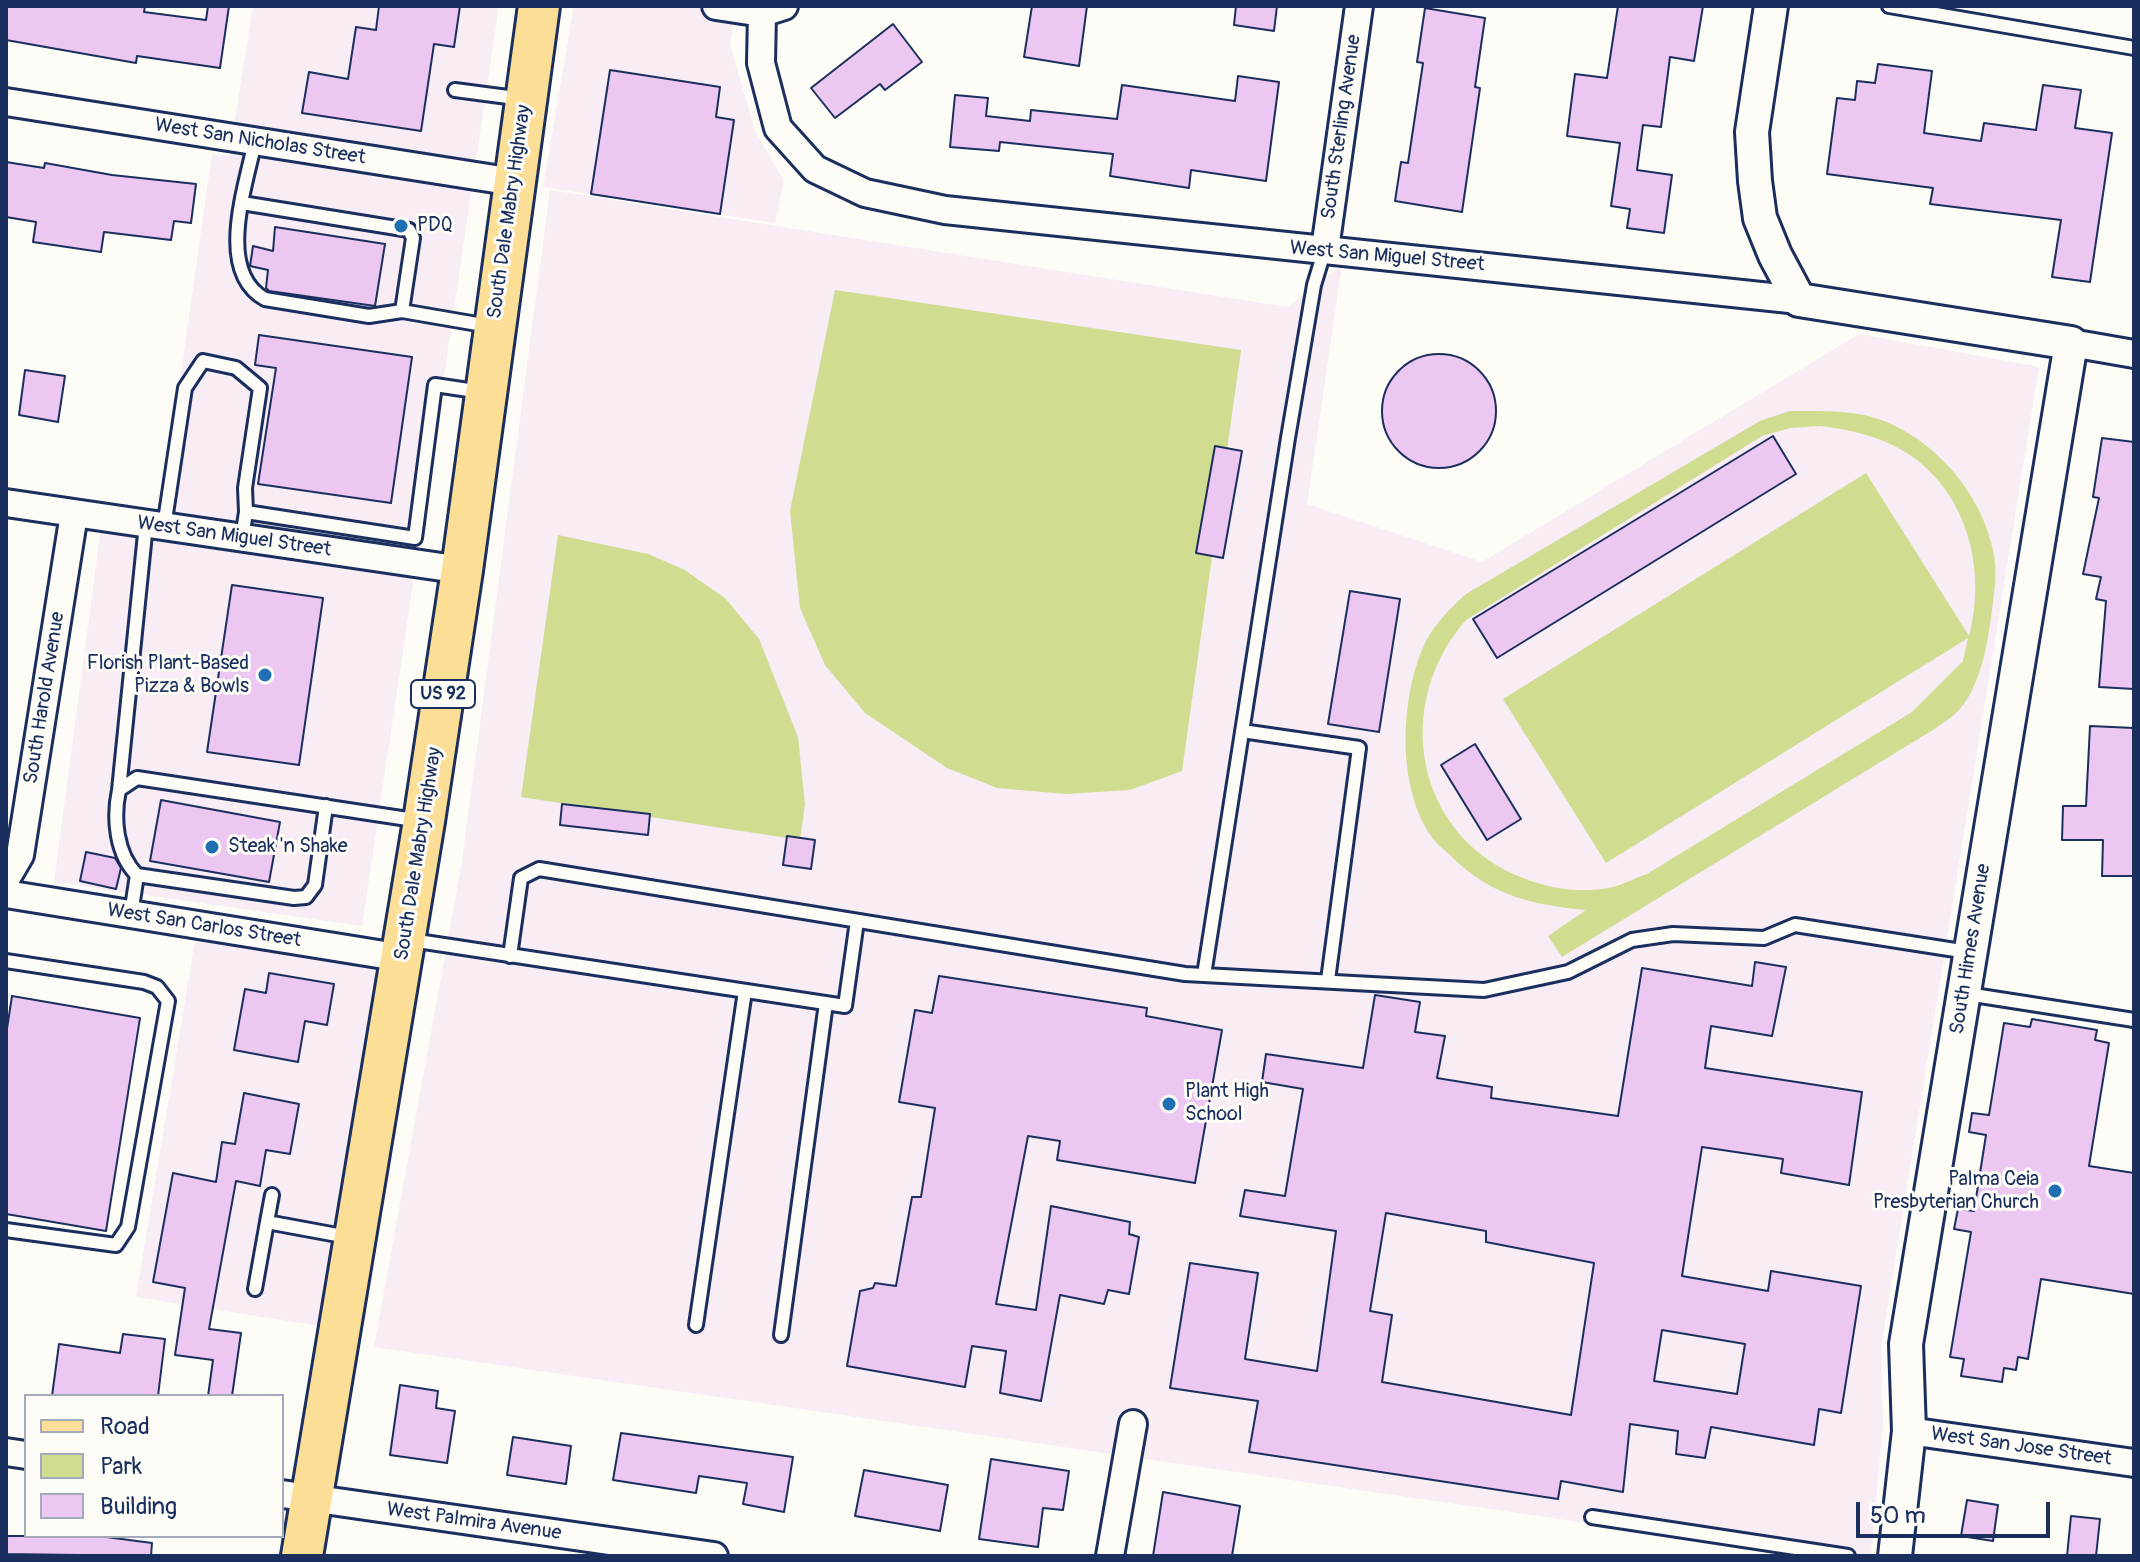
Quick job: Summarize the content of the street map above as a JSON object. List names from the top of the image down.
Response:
{
  "streets": {
    "main road": ["South Dale Mabry Highway", "US 92"],
    "street": [
      "South Sterling Avenue",
      "West San Nicholas Street",
      "West San Miguel Street",
      "South Harold Avenue",
      "West San Carlos Street",
      "South Himes Avenue",
      "West San Jose Street",
      "West Palmira Avenue"
    ]
  },
  "crossings": [
    ["South Sterling Avenue", "West San Miguel Street"],
    ["West San Nicholas Street", "South Dale Mabry Highway"],
    ["South Dale Mabry Highway", "West San Miguel Street"],
    ["South Dale Mabry Highway", "West San Carlos Street"],
    ["South Dale Mabry Highway", "West Palmira Avenue"],
    ["West San Miguel Street", "South Harold Avenue"],
    ["West San Miguel Street", "South Himes Avenue"],
    ["South Himes Avenue", "West San Jose Street"]
  ],
  "places": [
    "PDQ",
    "Florish Plant-Based Pizza & Bowls",
    "Steak 'n Shake",
    "Plant High School",
    "Palma Ceia Presbyterian Church"
  ],
  "legend": ["Road", "Park", "Building"],
  "scale_bar": "50 m"
}
